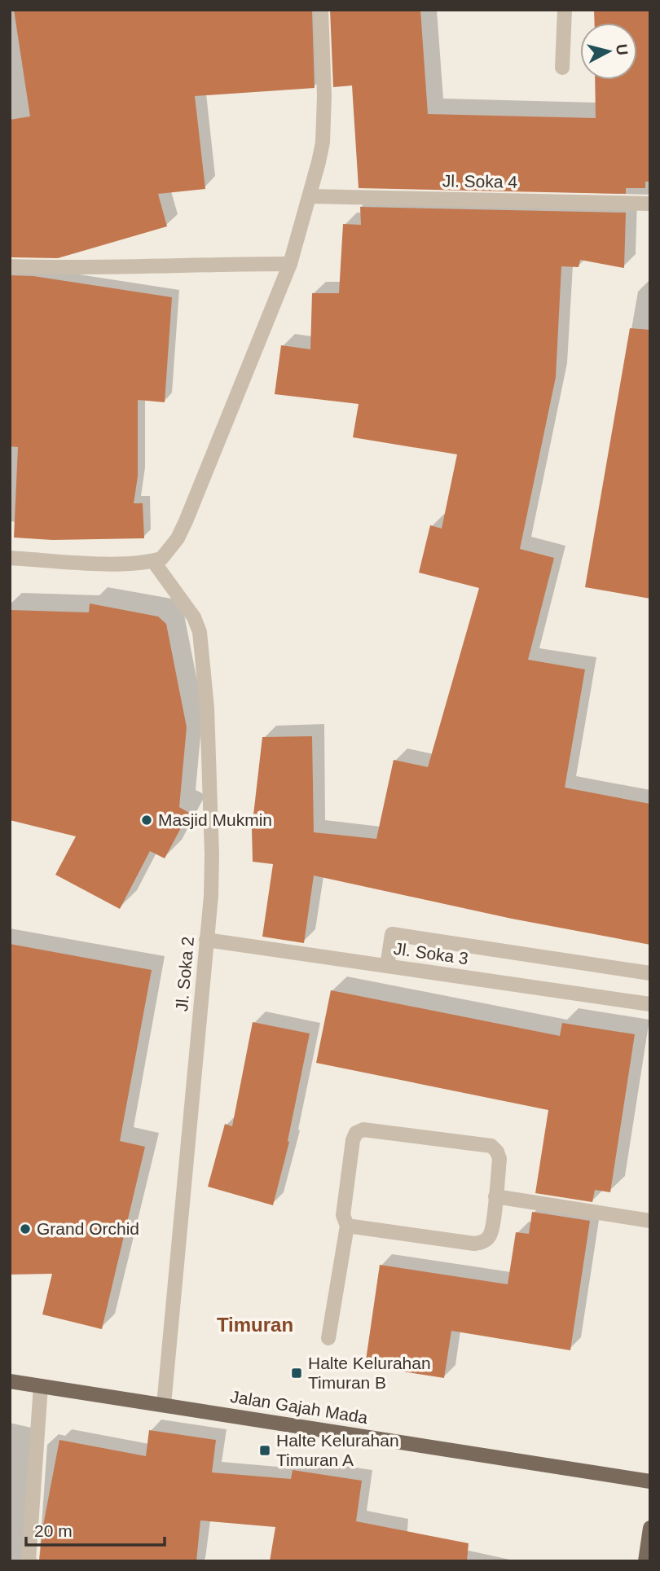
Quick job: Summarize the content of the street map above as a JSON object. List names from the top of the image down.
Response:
{
  "streets": {
    "main road": ["Jalan Gajah Mada"],
    "street": ["Jl. Soka 4", "Jl. Soka 3", "Jl. Soka 2"]
  },
  "crossings": [
    ["Jl. Soka 3", "Jl. Soka 2"],
    ["Jl. Soka 2", "Jalan Gajah Mada"]
  ],
  "districts": ["Timuran"],
  "places": {
    "other": ["Masjid Mukmin", "Grand Orchid"],
    "transit": ["Halte Kelurahan Timuran B", "Halte Kelurahan Timuran A"]
  },
  "scale_bar": "20 m",
  "north": "right"
}
